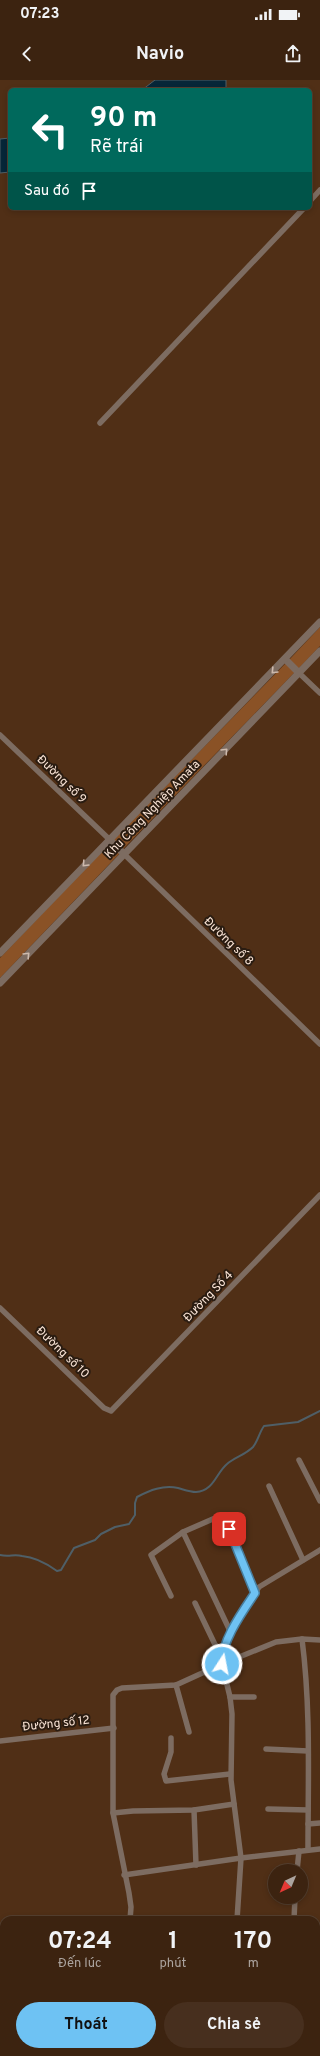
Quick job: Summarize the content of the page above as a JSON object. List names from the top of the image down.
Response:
{
  "streets": {
    "street": [
      "Đường số 9",
      "Khu Công Nghiệp Amata",
      "Đường số 8",
      "Đường Số 4",
      "Đường số 10",
      "Đường số 12"
    ]
  },
  "crossings": [
    ["Đường số 9", "Khu Công Nghiệp Amata"],
    ["Khu Công Nghiệp Amata", "Đường số 8"],
    ["Đường Số 4", "Đường số 10"]
  ],
  "north": "bottom left",
  "page": {
    "status": "07:23",
    "header": "Navio",
    "turn": ["90 m", "Rẽ trái"],
    "then": "Sau đó",
    "eta": [
      "07:24",
      "Đến lúc",
      "1",
      "phút",
      "170",
      "m"
    ],
    "buttons": ["Thoát", "Chia sẻ"]
  }
}
